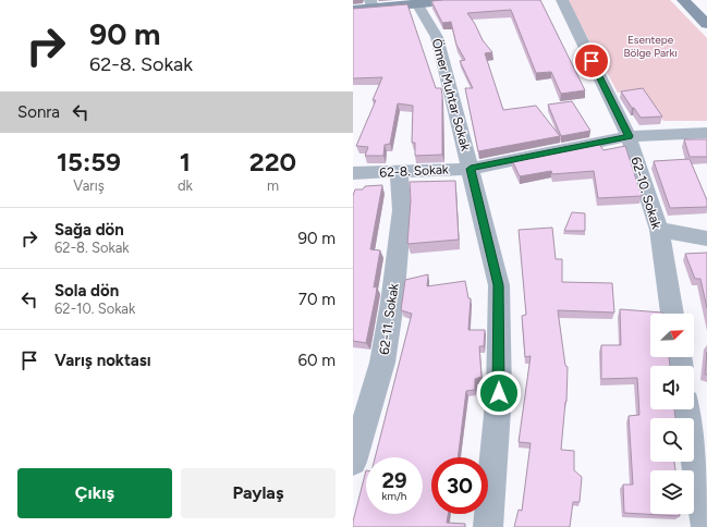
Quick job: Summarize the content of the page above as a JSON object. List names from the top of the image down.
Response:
{
  "streets": {
    "street": [
      "Ömer Muhtar Sokak",
      "62-8. Sokak",
      "62-10. Sokak",
      "62-11. Sokak"
    ]
  },
  "crossings": [
    ["Ömer Muhtar Sokak", "62-8. Sokak"],
    ["62-8. Sokak", "62-10. Sokak"],
    ["62-8. Sokak", "62-11. Sokak"]
  ],
  "parks": ["Esentepe Bölge Parkı"],
  "north": "top right",
  "page": {
    "turn": ["90 m", "62-8. Sokak"],
    "then": "Sonra",
    "eta": [
      "15:59",
      "Varış",
      "1",
      "dk",
      "220",
      "m"
    ],
    "list": [
      {
        "name": "Sağa dön",
        "note": "62-8. Sokak",
        "value": "90 m"
      },
      {
        "name": "Sola dön",
        "note": "62-10. Sokak",
        "value": "70 m"
      },
      {
        "name": "Varış noktası",
        "value": "60 m"
      }
    ],
    "speed": "29 km/h",
    "limit": "30",
    "buttons": ["Çıkış", "Paylaş"]
  }
}
